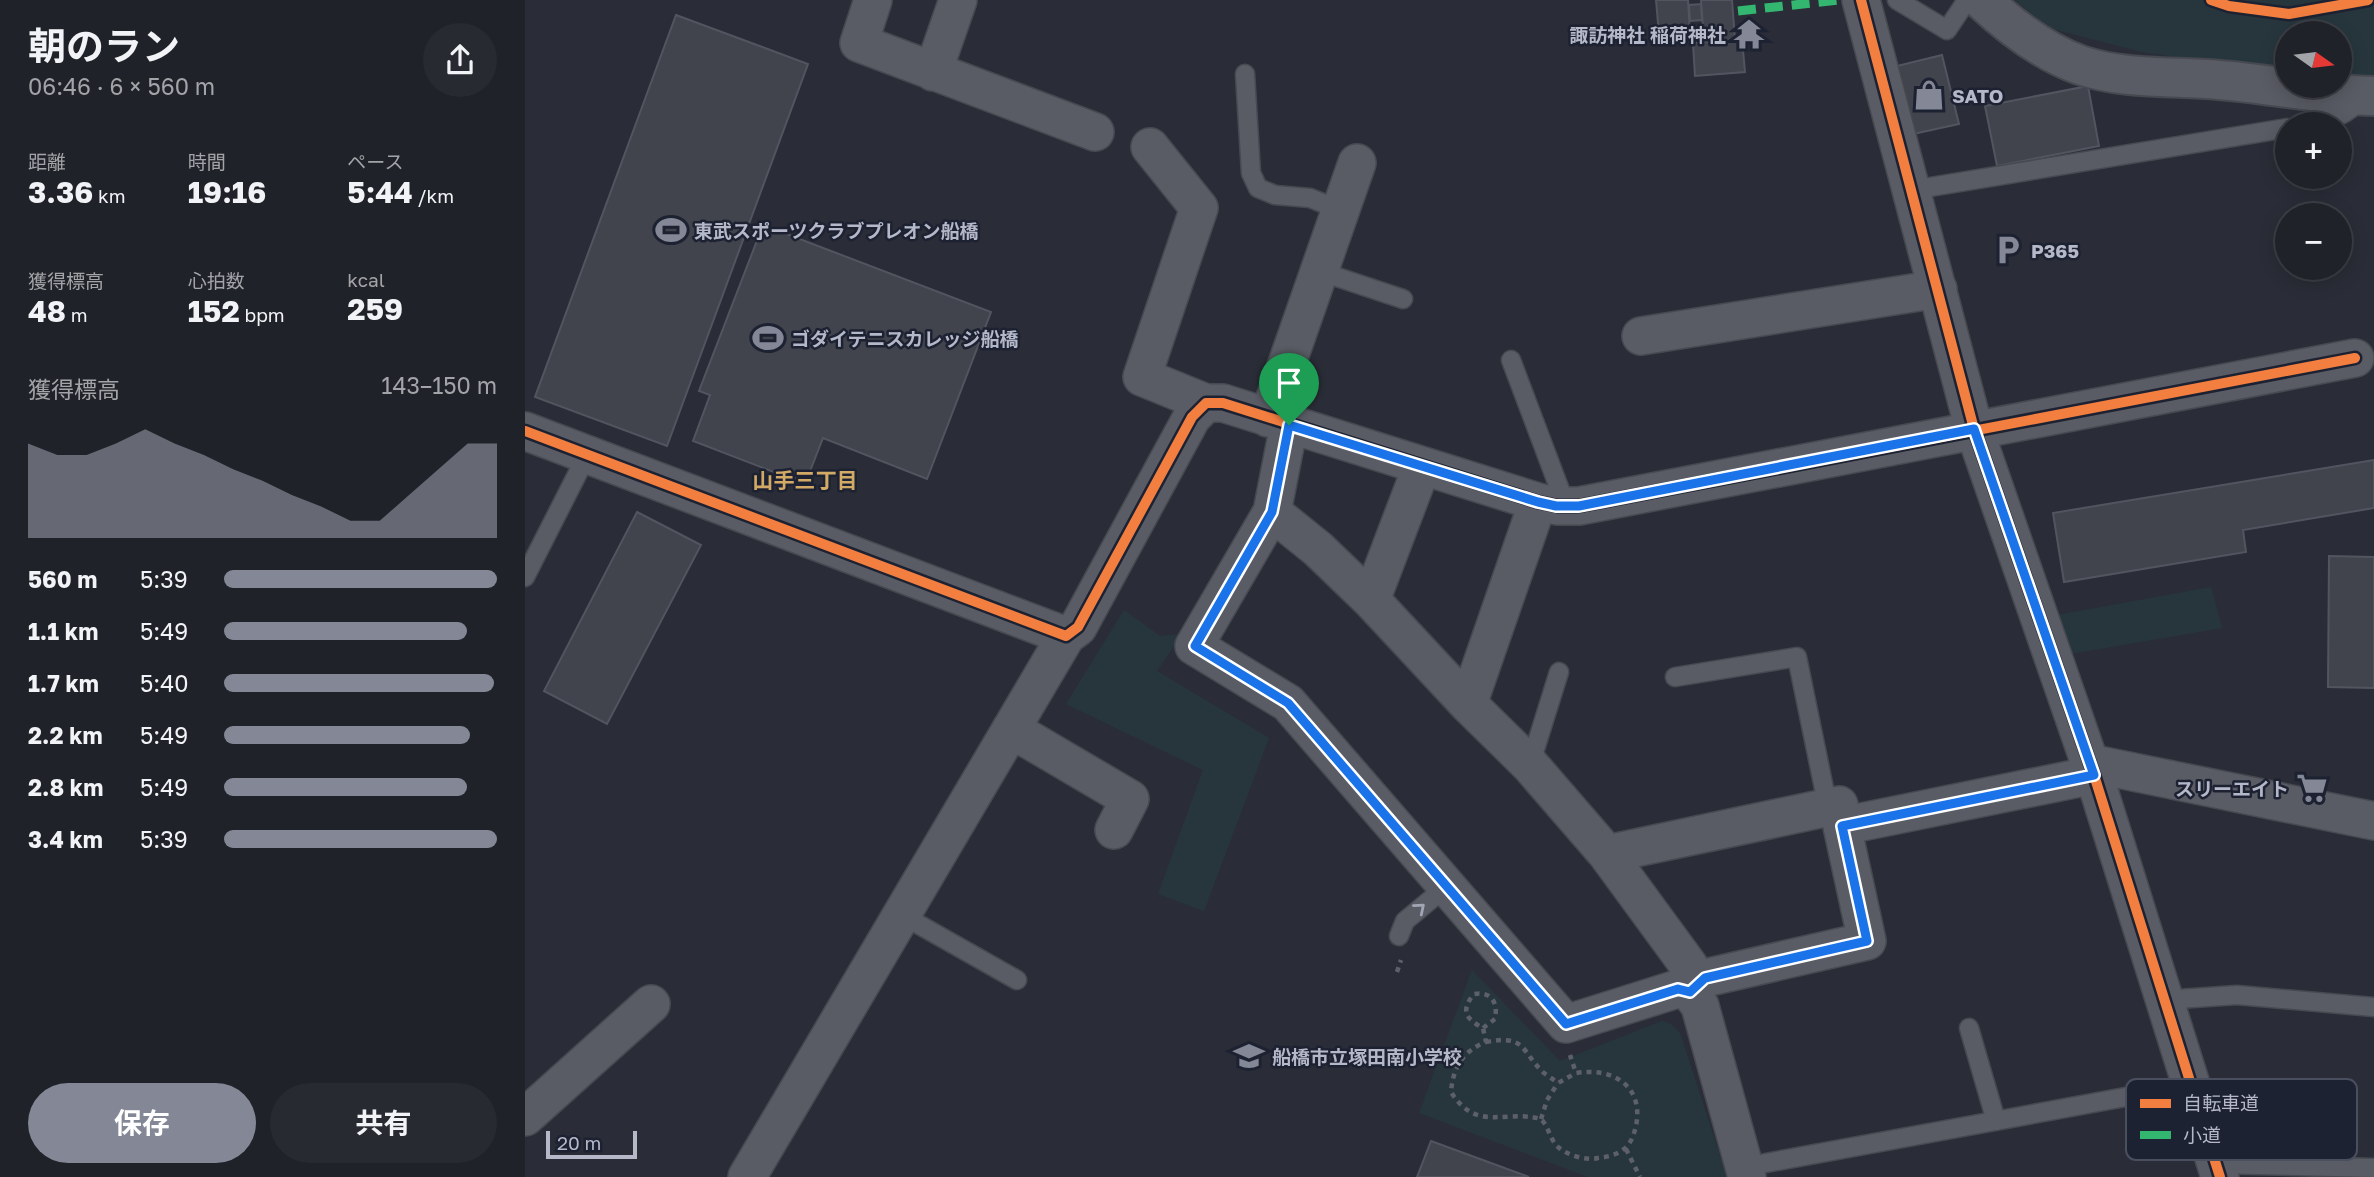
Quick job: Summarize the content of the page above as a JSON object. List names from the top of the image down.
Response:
{
  "districts": ["山手三丁目"],
  "places": {
    "temple": ["諏訪神社 稲荷神社"],
    "shop": ["SATO"],
    "sports": ["東武スポーツクラブプレオン船橋", "ゴダイテニスカレッジ船橋"],
    "parking": ["P365"],
    "supermarket": ["スリーエイト"],
    "school or university": ["船橋市立塚田南小学校"]
  },
  "legend": ["自転車道", "小道"],
  "scale_bar": "20 m",
  "north": "right",
  "page": {
    "heading": ["朝のラン", "06:46 · 6 × 560 m"],
    "map_buttons": ["+", "−"],
    "stats": [
      ["距離", "3.36 km"],
      ["時間", "19:16"],
      ["ペース", "5:44 /km"],
      ["獲得標高", "48 m"],
      ["心拍数", "152 bpm"],
      ["kcal", "259"]
    ],
    "chart": ["獲得標高", "143–150 m"],
    "list": [
      {
        "name": "560 m",
        "note": "5:39"
      },
      {
        "name": "1.1 km",
        "note": "5:49"
      },
      {
        "name": "1.7 km",
        "note": "5:40"
      },
      {
        "name": "2.2 km",
        "note": "5:49"
      },
      {
        "name": "2.8 km",
        "note": "5:49"
      },
      {
        "name": "3.4 km",
        "note": "5:39"
      }
    ],
    "buttons": ["保存", "共有"],
    "scale": "20 m"
  }
}
